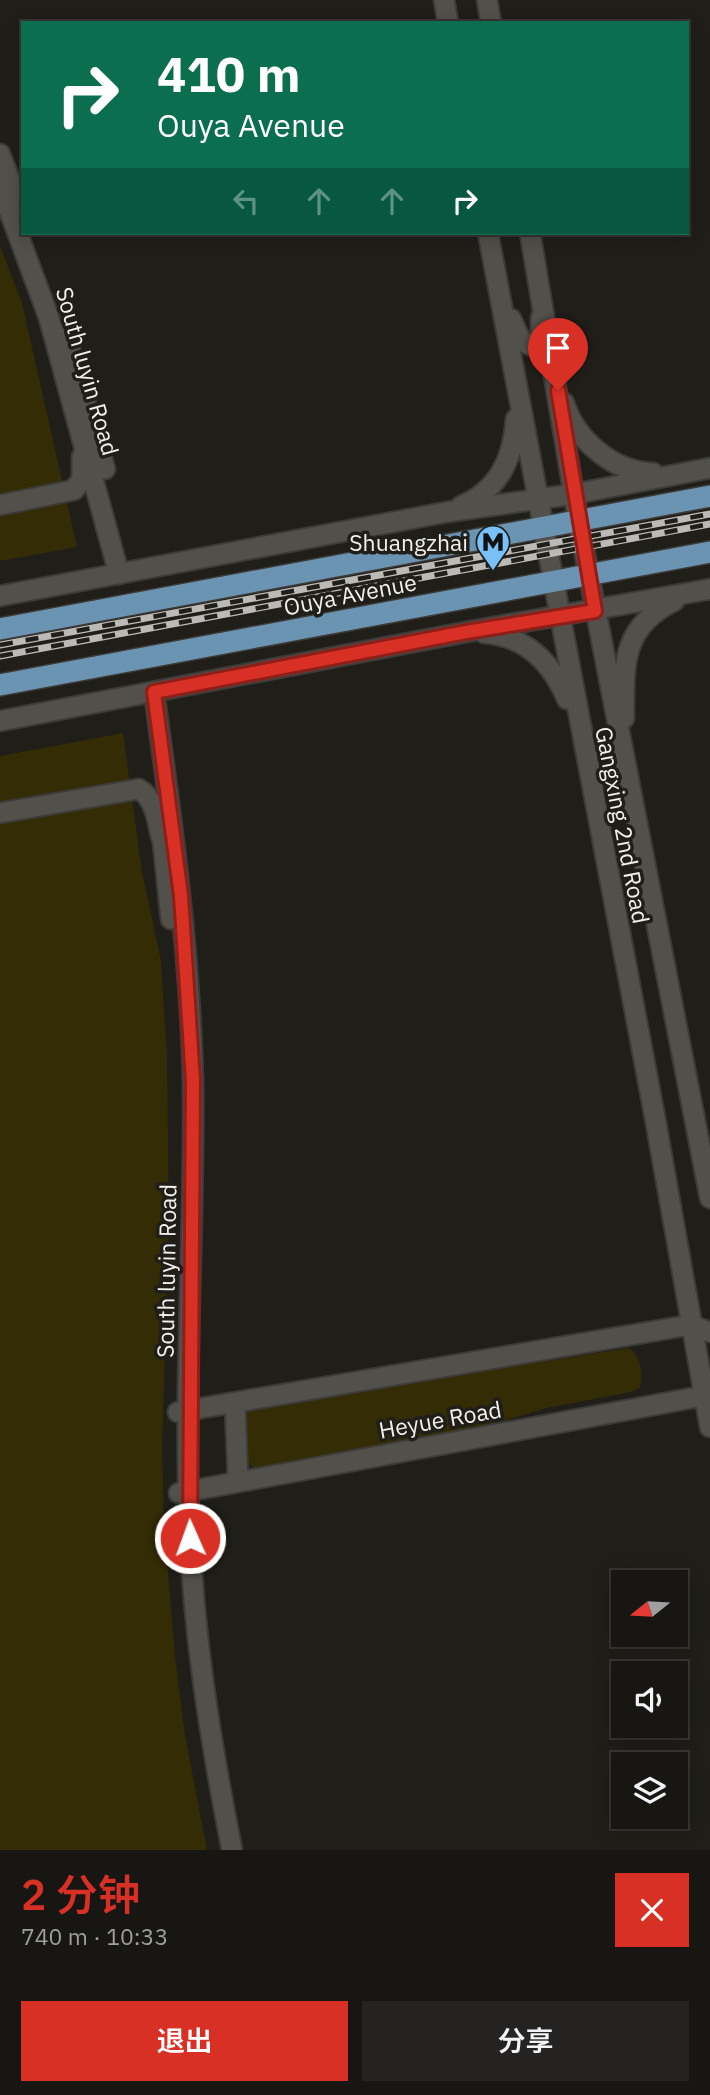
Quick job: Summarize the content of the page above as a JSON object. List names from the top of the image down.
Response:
{
  "streets": {
    "main road": ["Ouya Avenue"],
    "street": ["South luyin Road", "Gangxing 2nd Road", "Heyue Road"]
  },
  "crossings": [
    ["South luyin Road", "Heyue Road"],
    ["Ouya Avenue", "Gangxing 2nd Road"],
    ["Gangxing 2nd Road", "Heyue Road"]
  ],
  "places": {
    "metro station": ["Shuangzhai"]
  },
  "north": "left",
  "page": {
    "turn": ["410 m", "Ouya Avenue"],
    "heading": ["2 分钟", "740 m · 10:33"],
    "buttons": ["退出", "分享"]
  }
}
